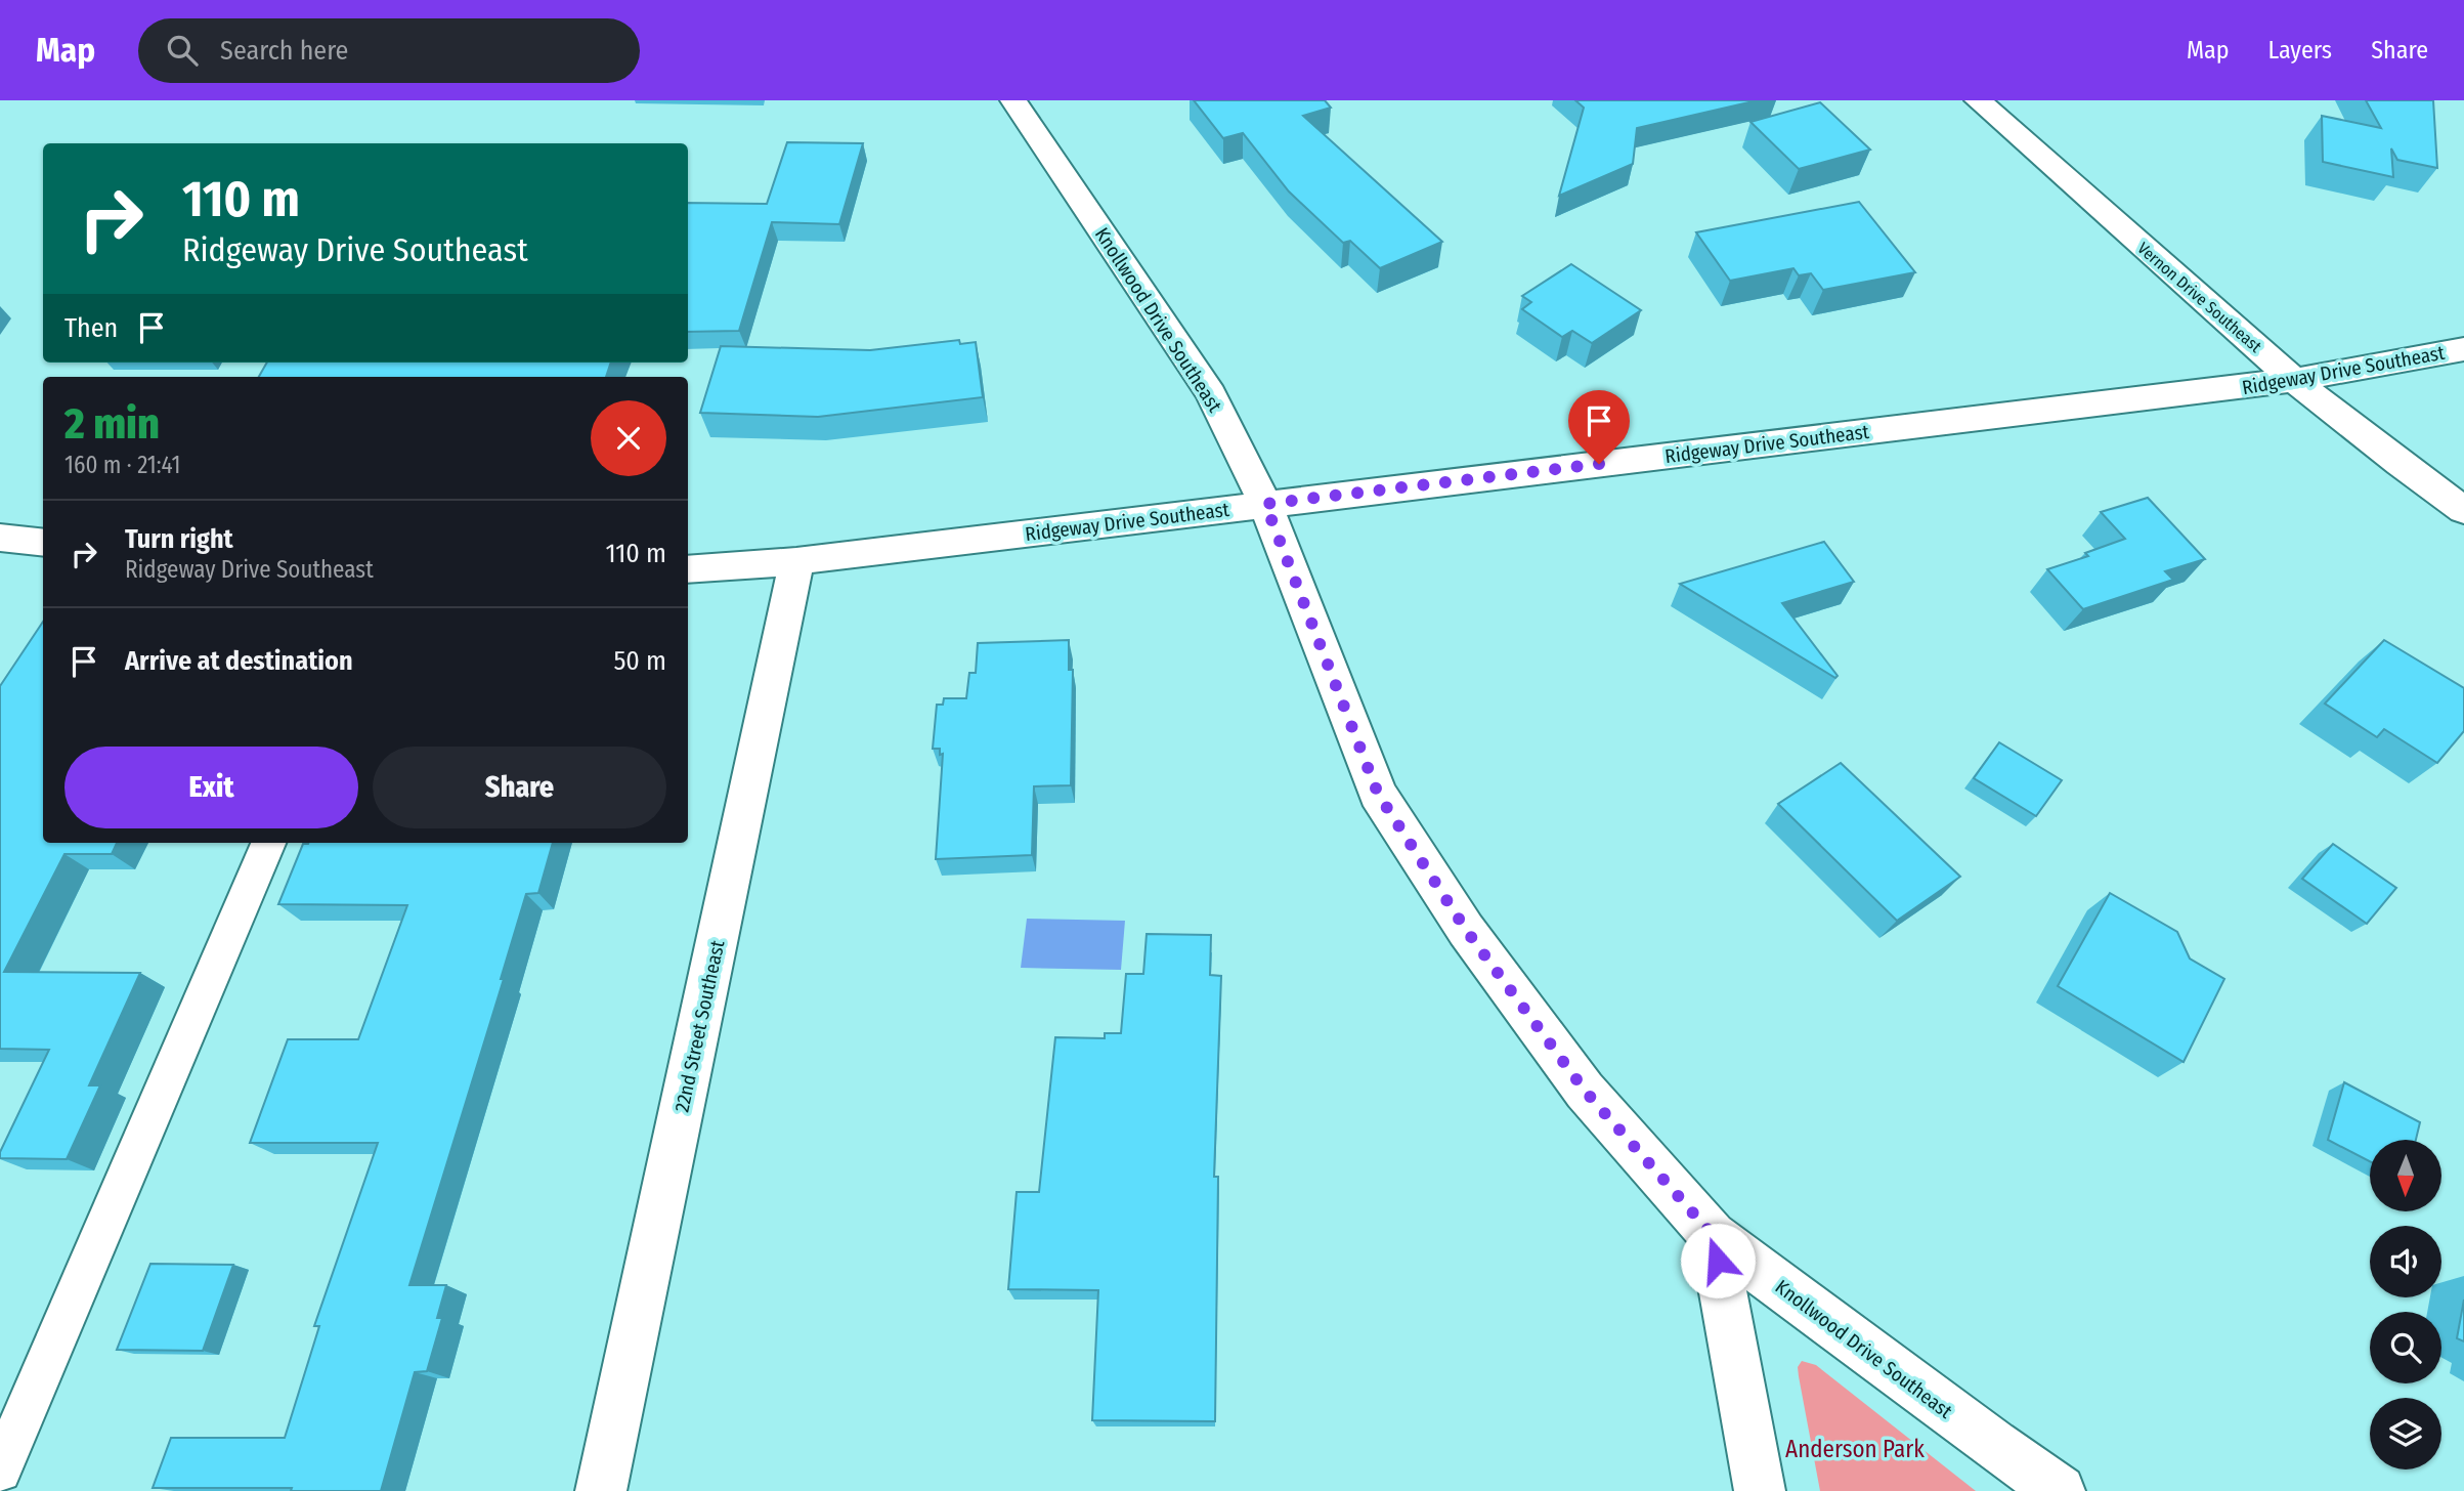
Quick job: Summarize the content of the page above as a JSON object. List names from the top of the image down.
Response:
{
  "streets": {
    "street": [
      "Vernon Drive Southeast",
      "Knollwood Drive Southeast",
      "Ridgeway Drive Southeast",
      "22nd Street Southeast"
    ]
  },
  "crossings": [
    ["Vernon Drive Southeast", "Ridgeway Drive Southeast"],
    ["Knollwood Drive Southeast", "Ridgeway Drive Southeast"],
    ["Ridgeway Drive Southeast", "22nd Street Southeast"]
  ],
  "parks": ["Anderson Park"],
  "north": "bottom",
  "page": {
    "header": "Map",
    "search": "Search here",
    "nav": ["Map", "Layers", "Share"],
    "turn": ["110 m", "Ridgeway Drive Southeast"],
    "then": "Then",
    "heading": ["2 min", "160 m · 21:41"],
    "list": [
      {
        "name": "Turn right",
        "note": "Ridgeway Drive Southeast",
        "value": "110 m"
      },
      {
        "name": "Arrive at destination",
        "value": "50 m"
      }
    ],
    "buttons": ["Exit", "Share"]
  }
}
